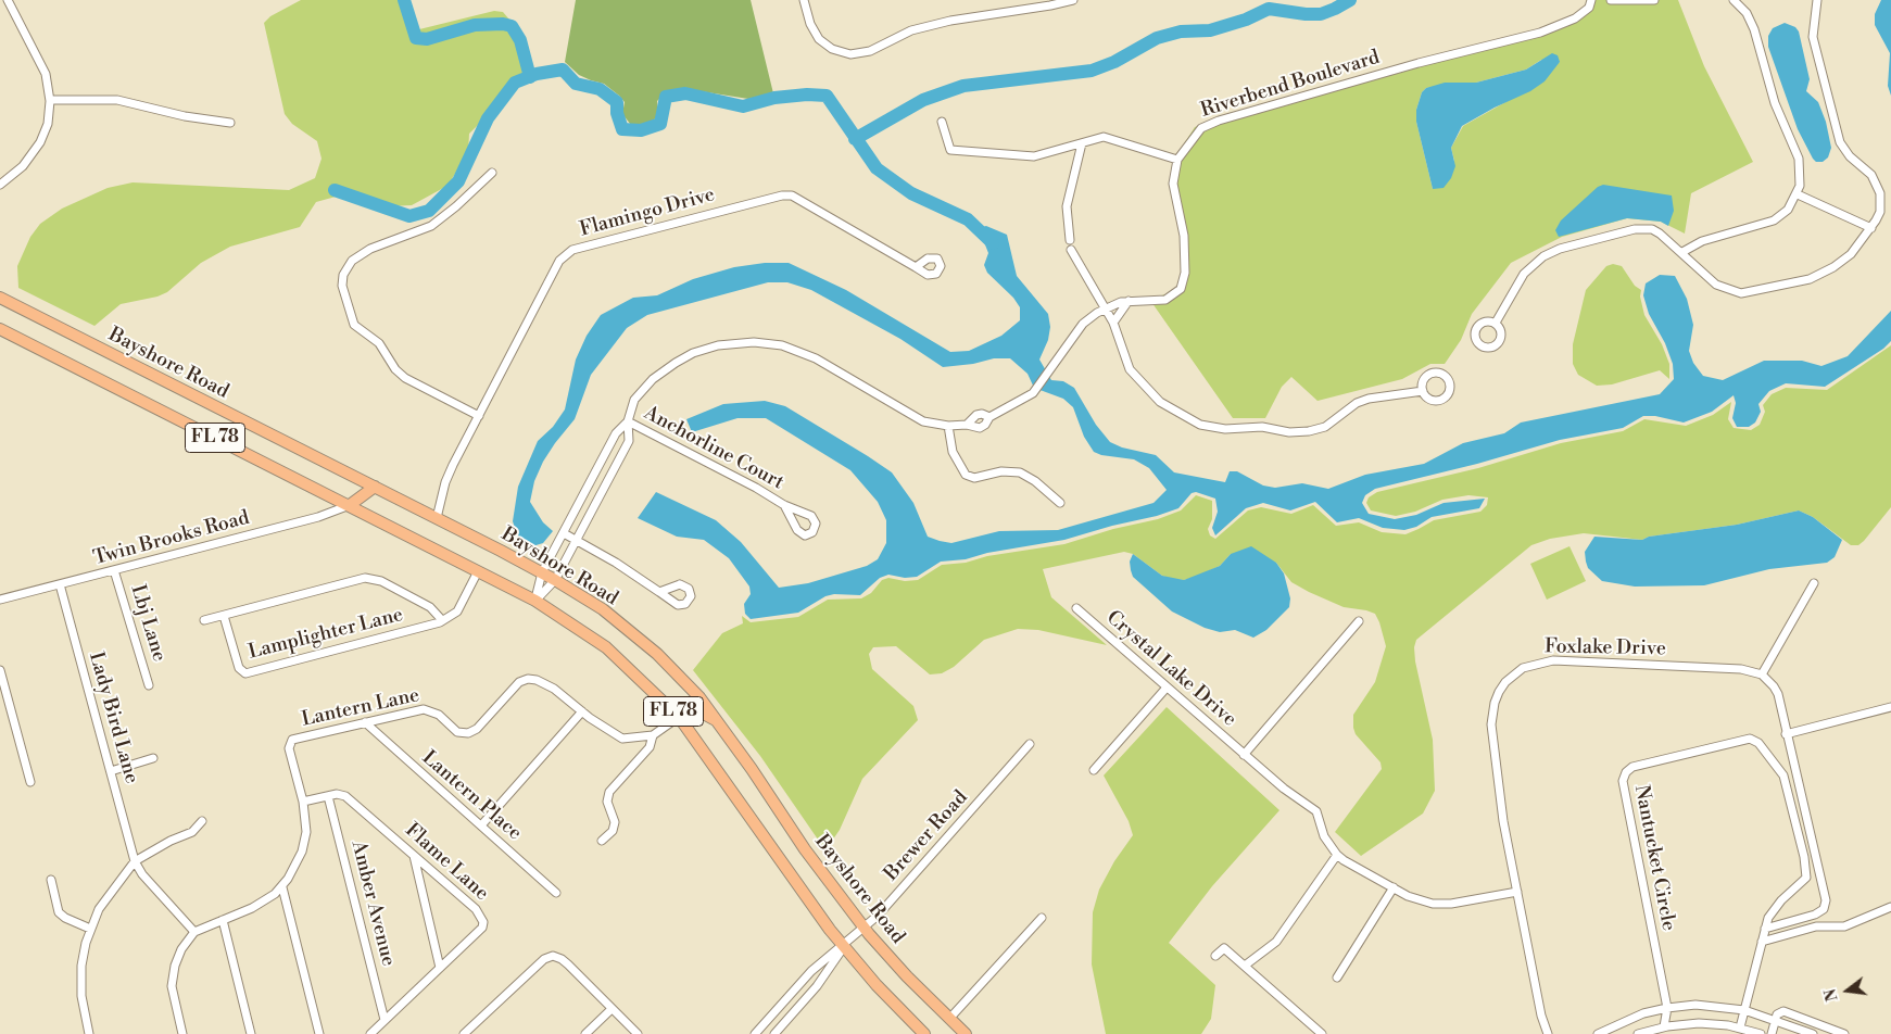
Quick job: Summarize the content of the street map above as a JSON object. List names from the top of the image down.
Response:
{
  "streets": {
    "main road": ["Bayshore Road", "FL 78"],
    "street": [
      "Riverbend Boulevard",
      "Flamingo Drive",
      "Anchorline Court",
      "Twin Brooks Road",
      "Lbj Lane",
      "Lamplighter Lane",
      "Foxlake Drive",
      "Crystal Lake Drive",
      "Lantern Lane",
      "Lady Bird Lane",
      "Lantern Place",
      "Brewer Road",
      "Nantucket Circle",
      "Flame Lane",
      "Amber Avenue"
    ]
  },
  "crossings": [
    ["Riverbend Boulevard", "Anchorline Court"],
    ["Flamingo Drive", "Bayshore Road"],
    ["Bayshore Road", "Brewer Road"],
    ["FL 78", "Twin Brooks Road"],
    ["FL 78", "Lamplighter Lane"],
    ["FL 78", "Lantern Lane"],
    ["FL 78", "Brewer Road"],
    ["Twin Brooks Road", "Lbj Lane"],
    ["Twin Brooks Road", "Lady Bird Lane"],
    ["Foxlake Drive", "Crystal Lake Drive"],
    ["Lantern Lane", "Lantern Place"],
    ["Lantern Lane", "Flame Lane"],
    ["Flame Lane", "Amber Avenue"]
  ],
  "north": "left"
}
